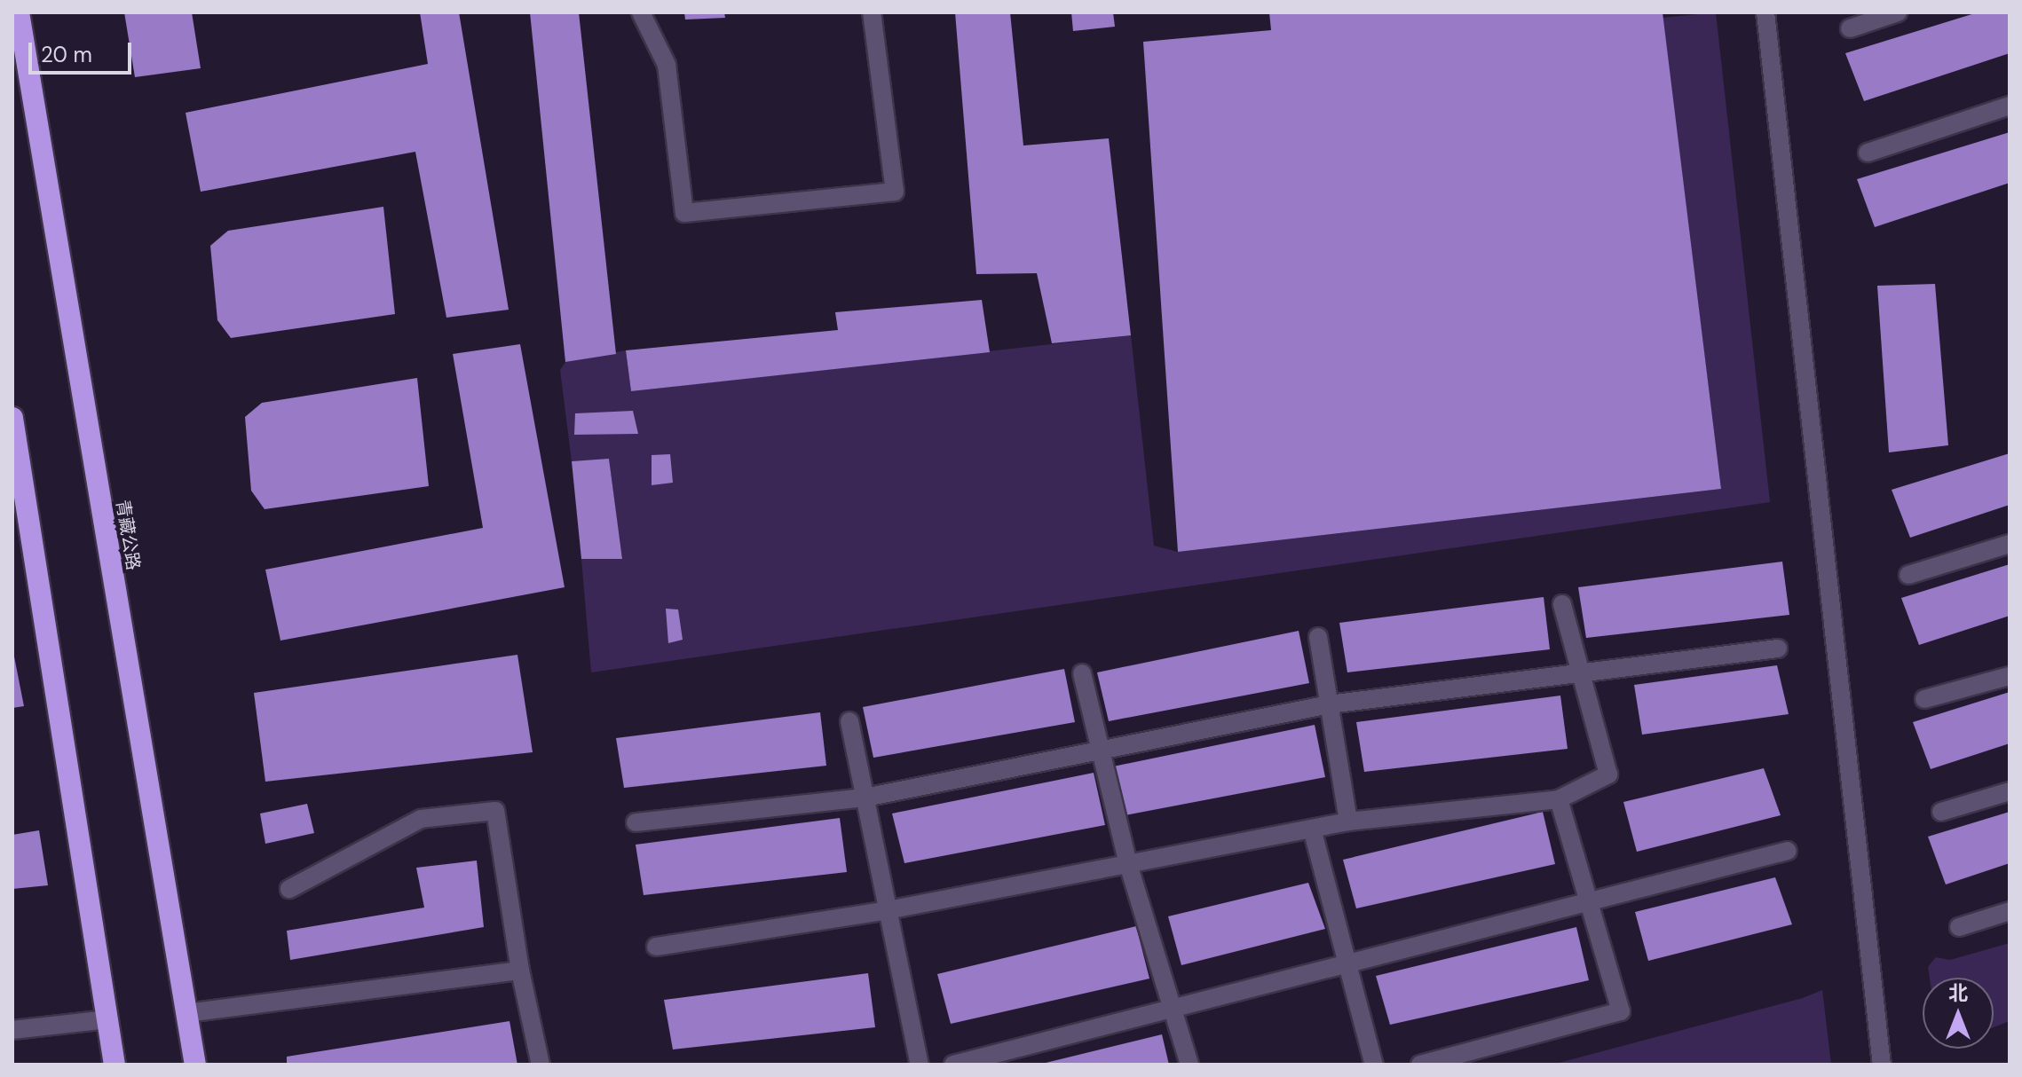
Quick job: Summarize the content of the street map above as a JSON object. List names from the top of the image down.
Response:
{
  "streets": {
    "highway": ["青藏公路"]
  },
  "scale_bar": "20 m",
  "north": "top"
}
